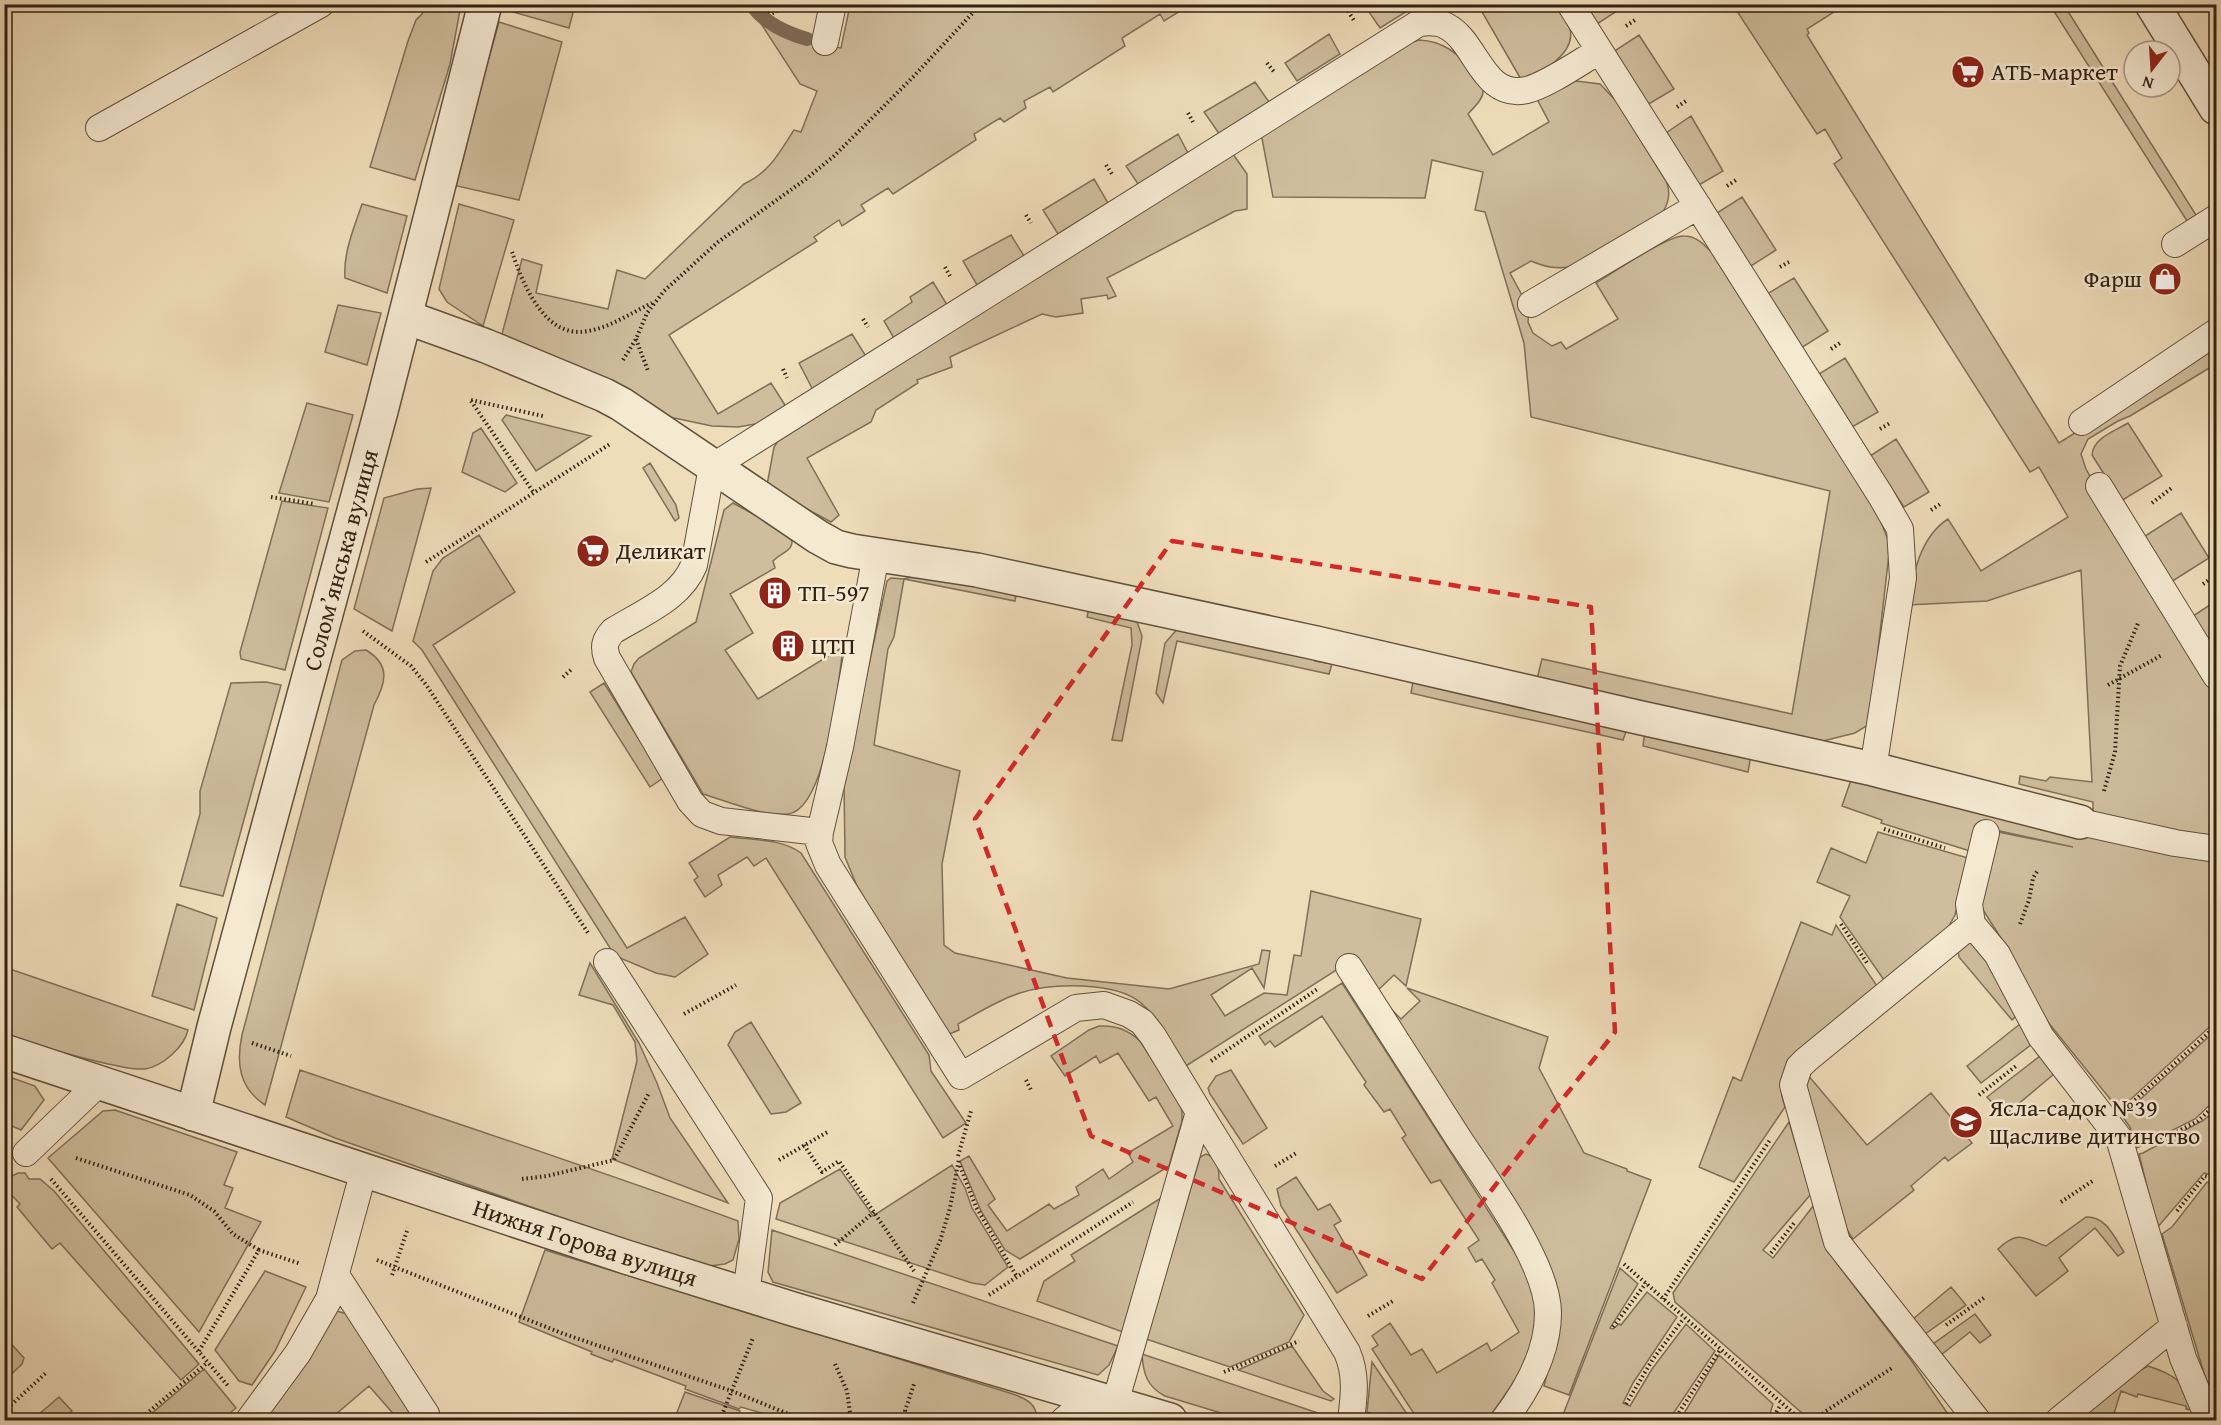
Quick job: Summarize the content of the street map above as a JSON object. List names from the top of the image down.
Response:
{
  "streets": {
    "street": ["Соломʼянська вулиця", "Нижня Горова вулиця"]
  },
  "crossings": [
    ["Соломʼянська вулиця", "Нижня Горова вулиця"]
  ],
  "places": {
    "supermarket": ["АТБ-маркет", "Деликат"],
    "shop": ["Фарш"],
    "building": ["ТП-597", "ЦТП"],
    "school or university": ["Ясла-садок №39 Щасливе дитинство"]
  },
  "north": "bottom"
}
